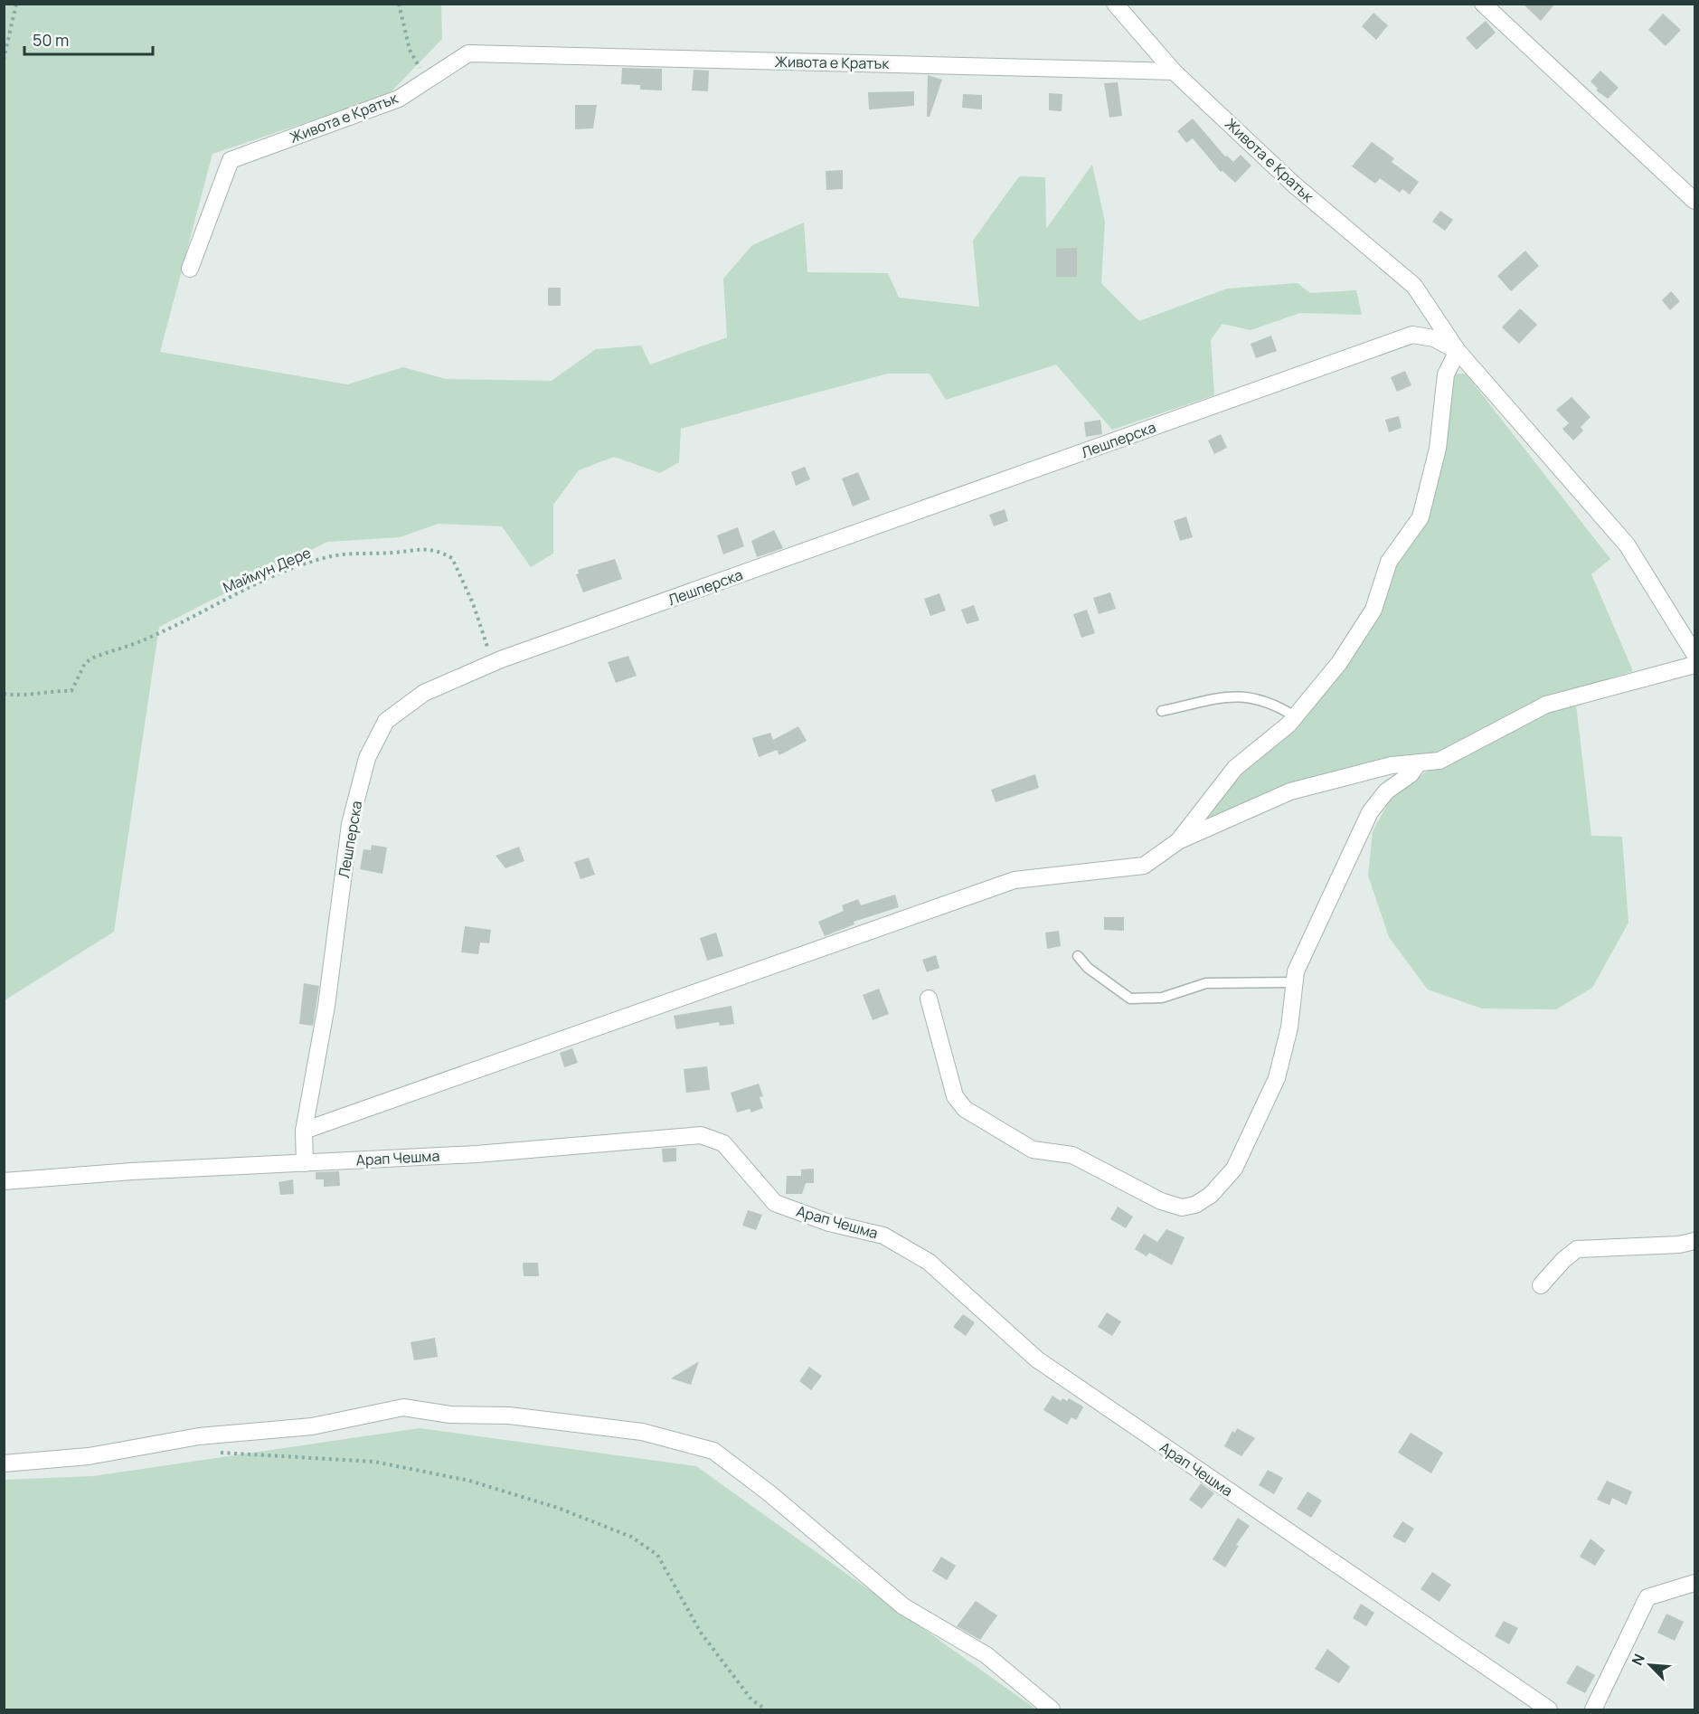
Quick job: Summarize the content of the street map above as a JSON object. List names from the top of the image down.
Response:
{
  "streets": {
    "street": ["Живота е Кратък", "Лешперска", "Арап Чешма"],
    "path": ["Маймун Дере"]
  },
  "crossings": [
    ["Живота е Кратък", "Лешперска"],
    ["Лешперска", "Маймун Дере"],
    ["Лешперска", "Арап Чешма"]
  ],
  "scale_bar": "50 m",
  "north": "top left"
}
